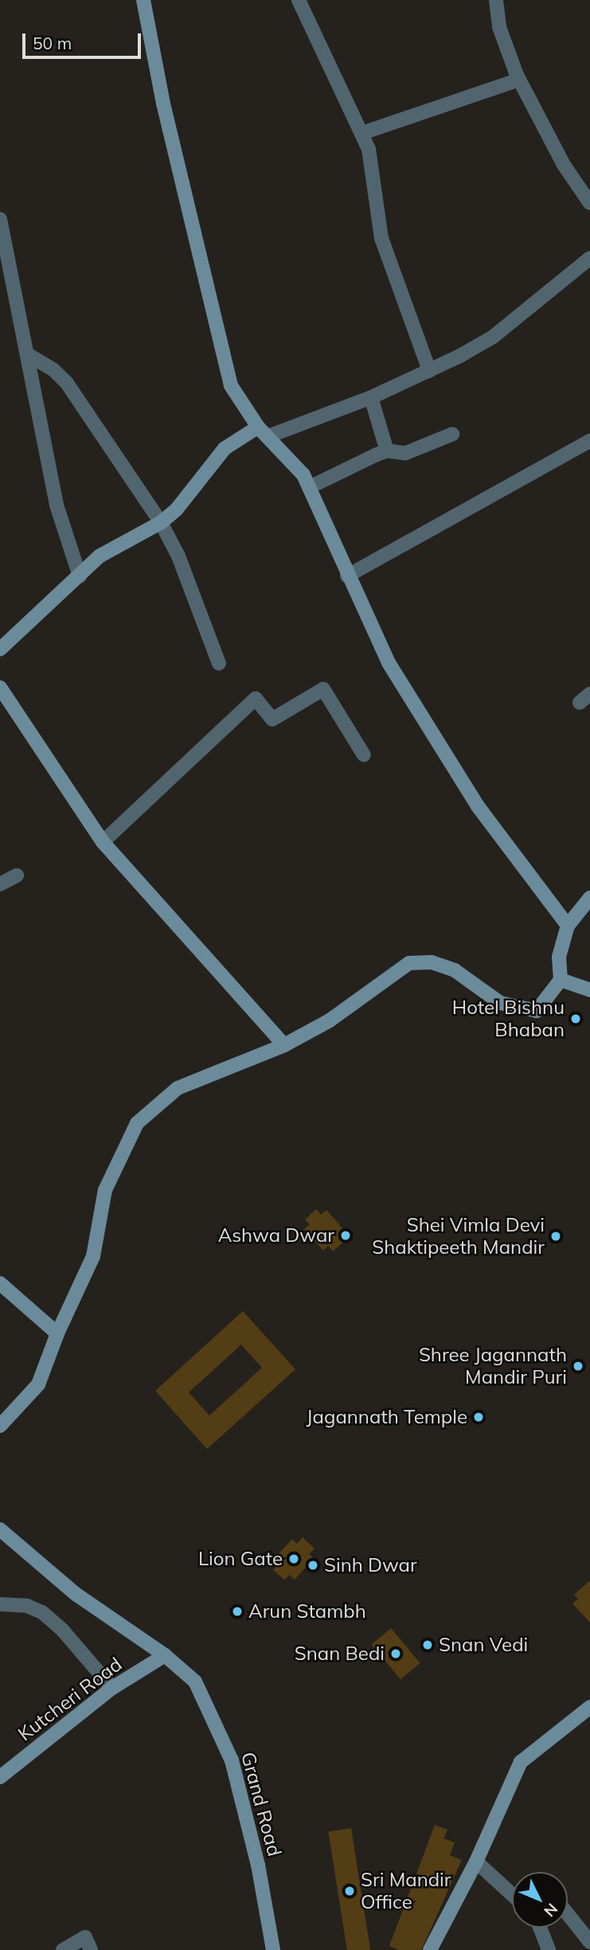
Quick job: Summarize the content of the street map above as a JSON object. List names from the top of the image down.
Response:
{
  "streets": {
    "street": ["Kutcheri Road", "Grand Road"]
  },
  "crossings": [
    ["Kutcheri Road", "Grand Road"]
  ],
  "places": [
    "Hotel Bishnu Bhaban",
    "Ashwa Dwar",
    "Shei Vimla Devi Shaktipeeth Mandir",
    "Shree Jagannath Mandir Puri",
    "Jagannath Temple",
    "Lion Gate",
    "Sinh Dwar",
    "Arun Stambh",
    "Snan Vedi",
    "Snan Bedi",
    "Sri Mandir Office"
  ],
  "scale_bar": "50 m",
  "north": "bottom right"
}
